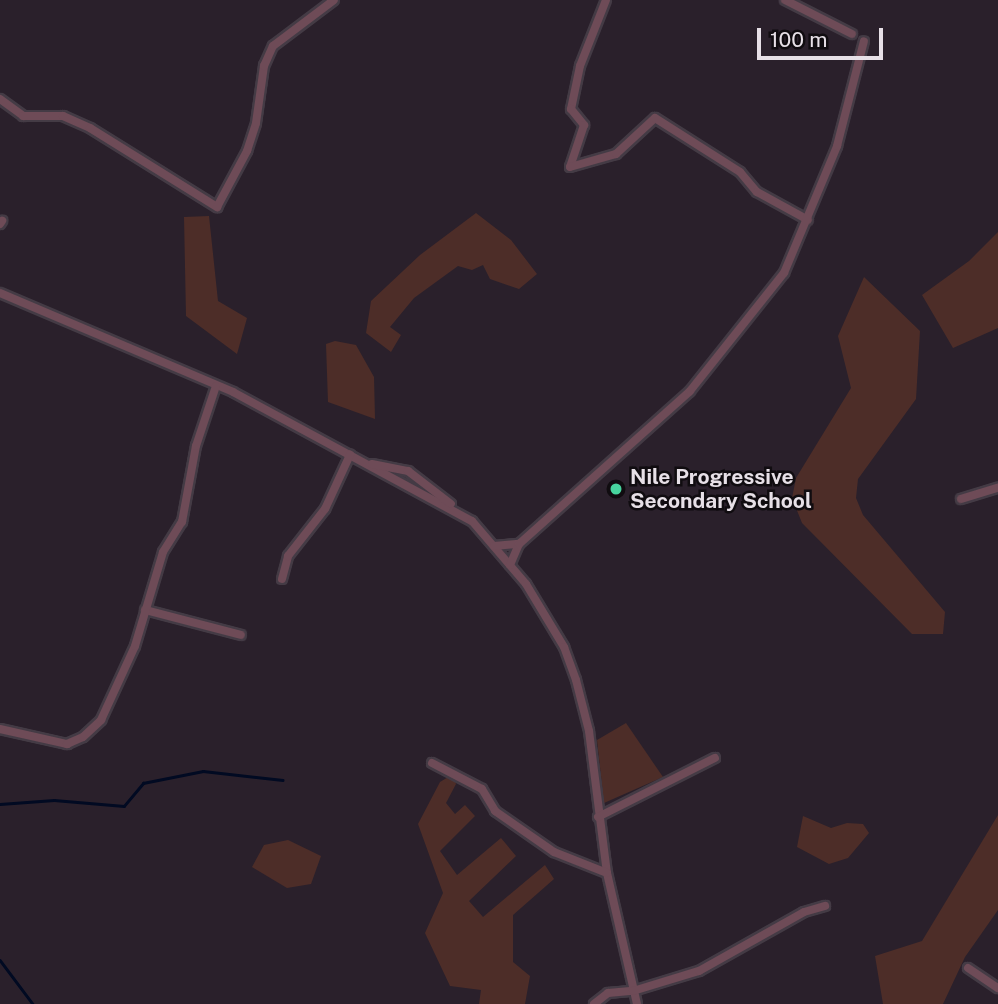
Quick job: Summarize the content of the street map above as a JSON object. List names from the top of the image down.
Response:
{
  "places": ["Nile Progressive Secondary School"],
  "scale_bar": "100 m"
}
